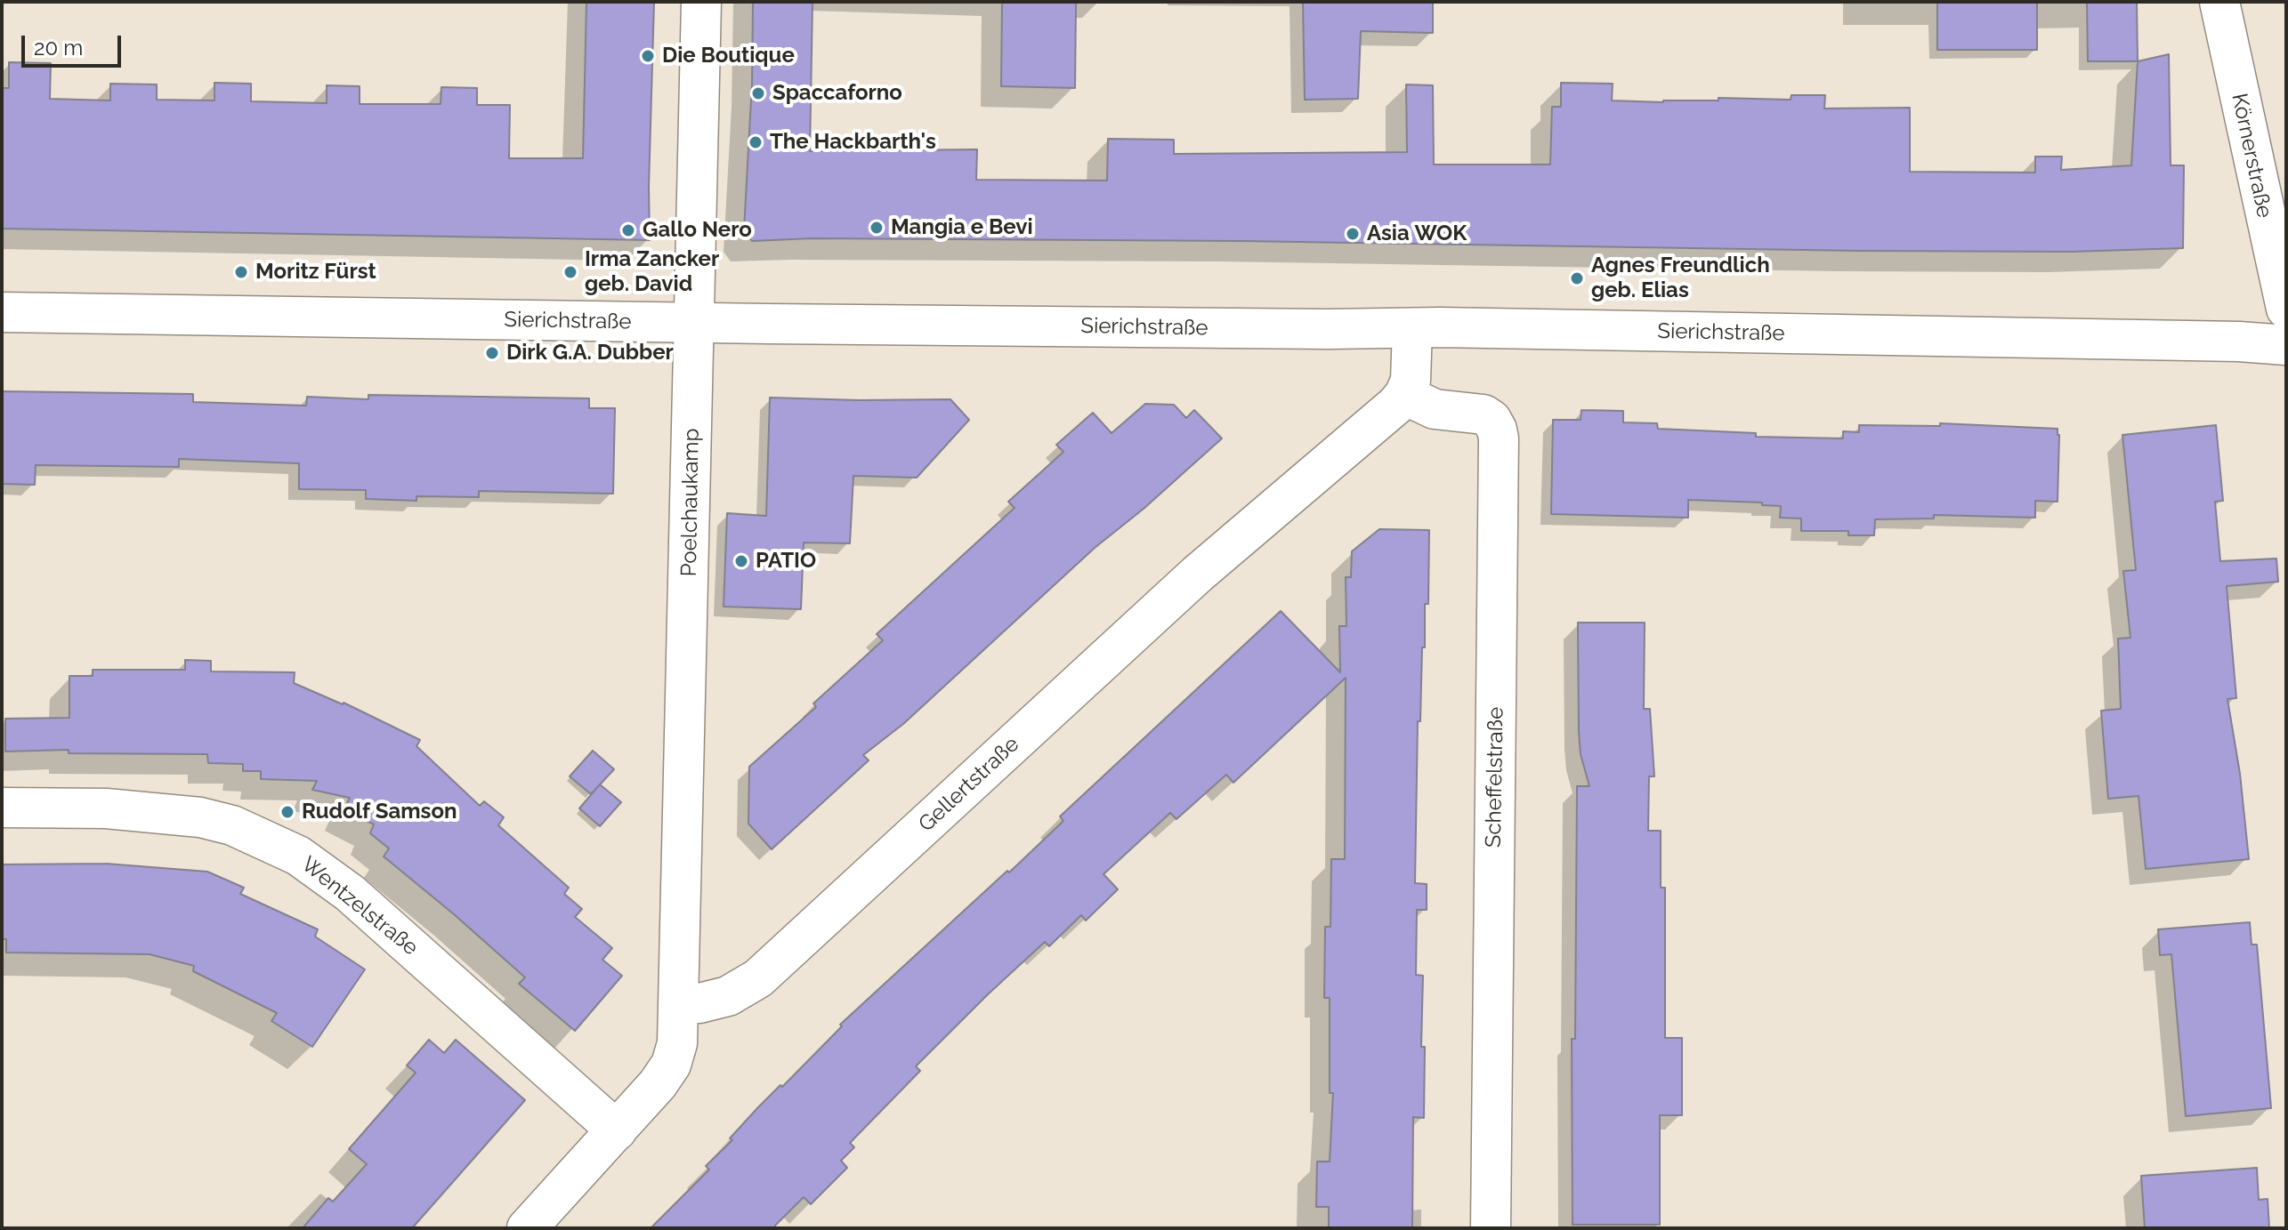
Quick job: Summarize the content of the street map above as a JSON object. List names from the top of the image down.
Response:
{
  "streets": {
    "street": [
      "Körnerstraße",
      "Sierichstraße",
      "Poelchaukamp",
      "Scheffelstraße",
      "Gellertstraße",
      "Wentzelstraße"
    ]
  },
  "crossings": [
    ["Sierichstraße", "Poelchaukamp"],
    ["Poelchaukamp", "Gellertstraße"],
    ["Scheffelstraße", "Gellertstraße"]
  ],
  "places": [
    "Die Boutique",
    "Spaccaforno",
    "The Hackbarth's",
    "Mangia e Bevi",
    "Gallo Nero",
    "Asia WOK",
    "Moritz Fürst",
    "Irma Zancker geb. David",
    "Agnes Freundlich geb. Elias",
    "Dirk G.A. Dubber",
    "PATIO",
    "Rudolf Samson"
  ],
  "scale_bar": "20 m"
}
